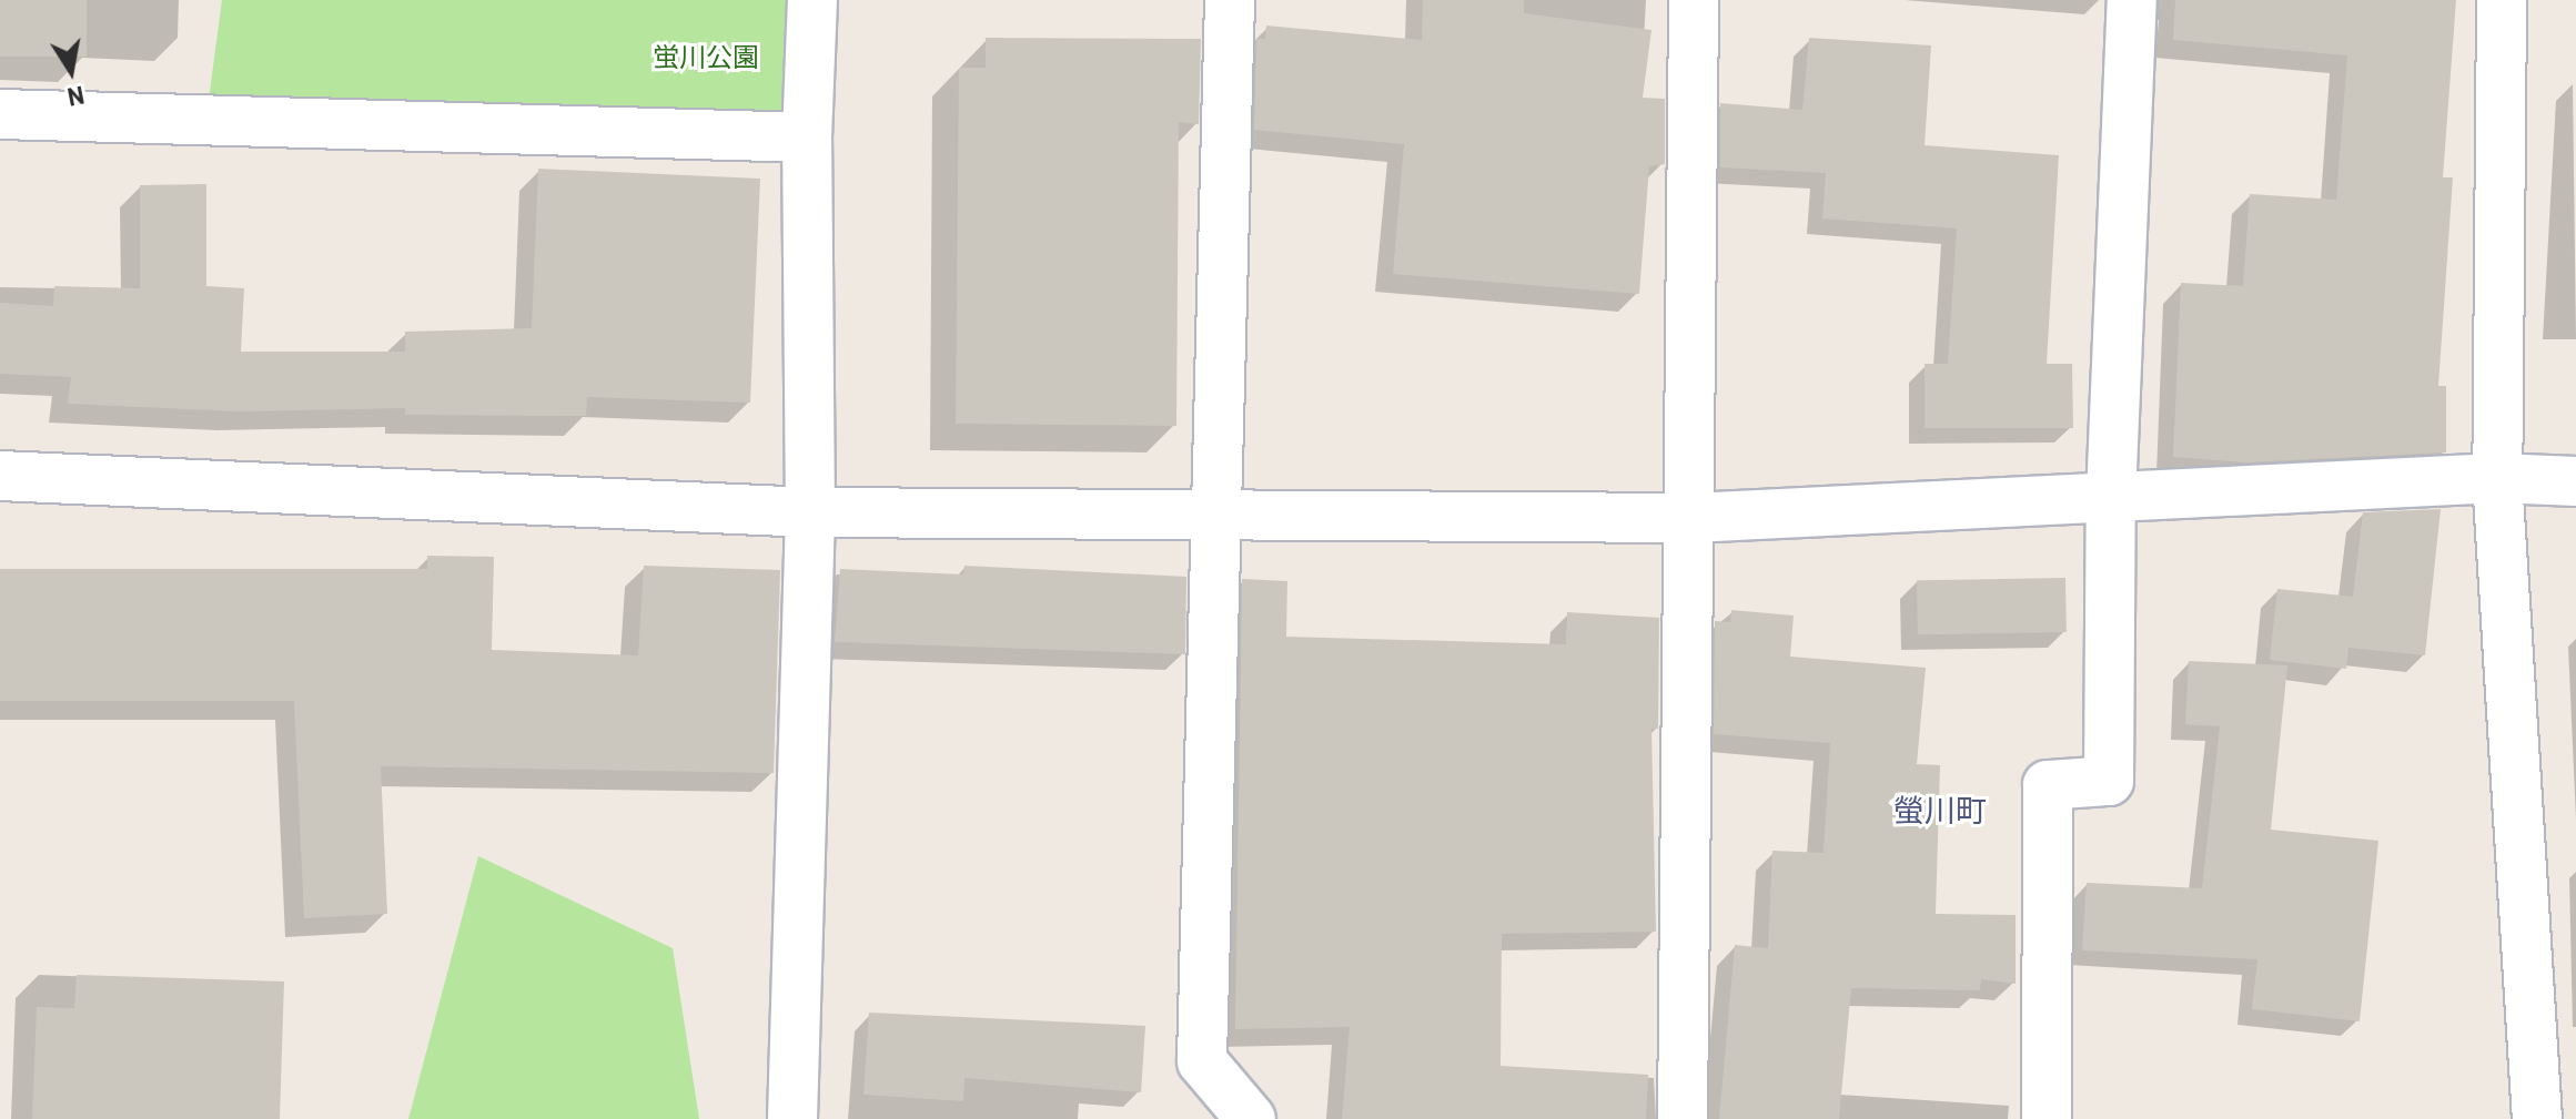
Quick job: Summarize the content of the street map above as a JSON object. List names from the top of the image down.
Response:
{
  "districts": ["螢川町"],
  "parks": ["蛍川公園"],
  "north": "bottom"
}
